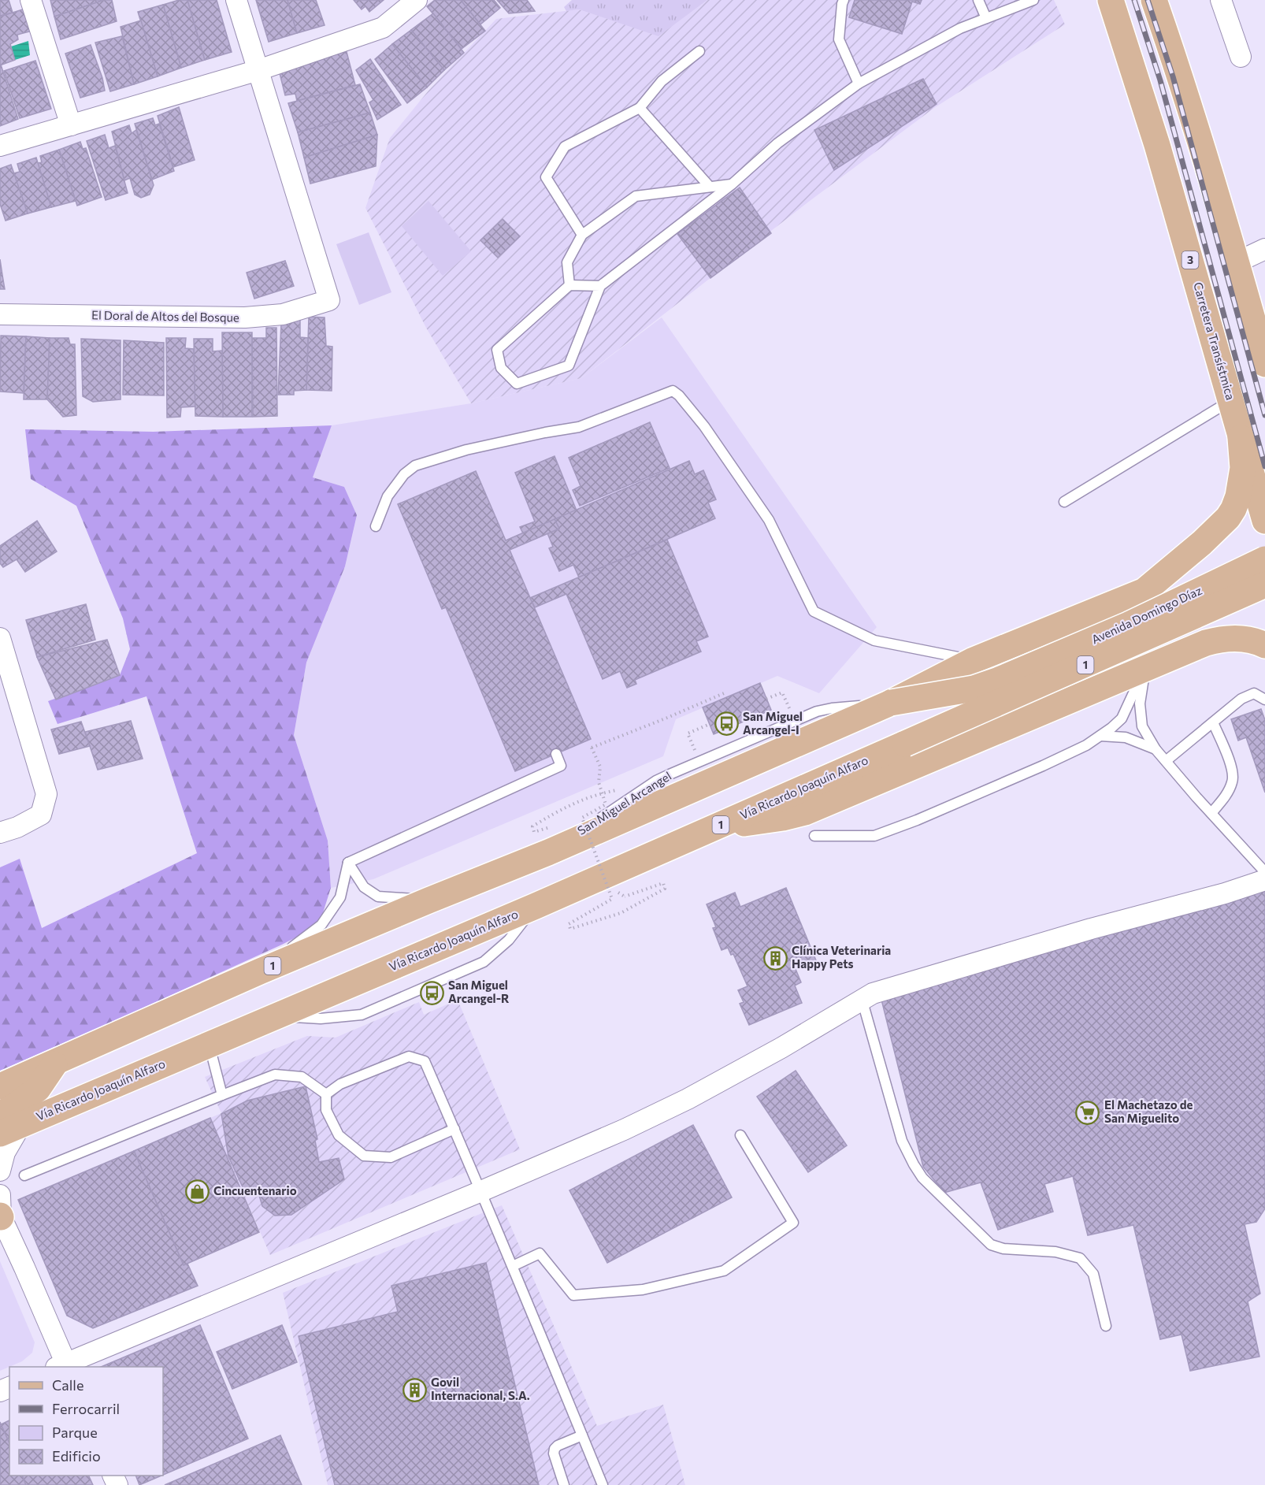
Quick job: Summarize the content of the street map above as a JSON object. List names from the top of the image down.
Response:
{
  "streets": {
    "main road": [
      "3",
      "Carretera Transístmica",
      "Avenida Domingo Díaz",
      "1",
      "Vía Ricardo Joaquín Alfaro"
    ],
    "street": ["El Doral de Altos del Bosque"],
    "lane": ["San Miguel Arcangel"]
  },
  "crossings": [
    ["Avenida Domingo Díaz", "1"],
    ["Avenida Domingo Díaz", "Vía Ricardo Joaquín Alfaro"],
    ["Avenida Domingo Díaz", "San Miguel Arcangel"],
    ["1", "San Miguel Arcangel"]
  ],
  "places": {
    "bus stop": ["San Miguel Arcangel-I", "San Miguel Arcangel-R"],
    "building": ["Clínica Veterinaria Happy Pets", "Govil Internacional, S.A."],
    "supermarket": ["El Machetazo de San Miguelito"],
    "shop": ["Cincuentenario"]
  },
  "legend": [
    "Calle",
    "Ferrocarril",
    "Parque",
    "Edificio"
  ]
}
